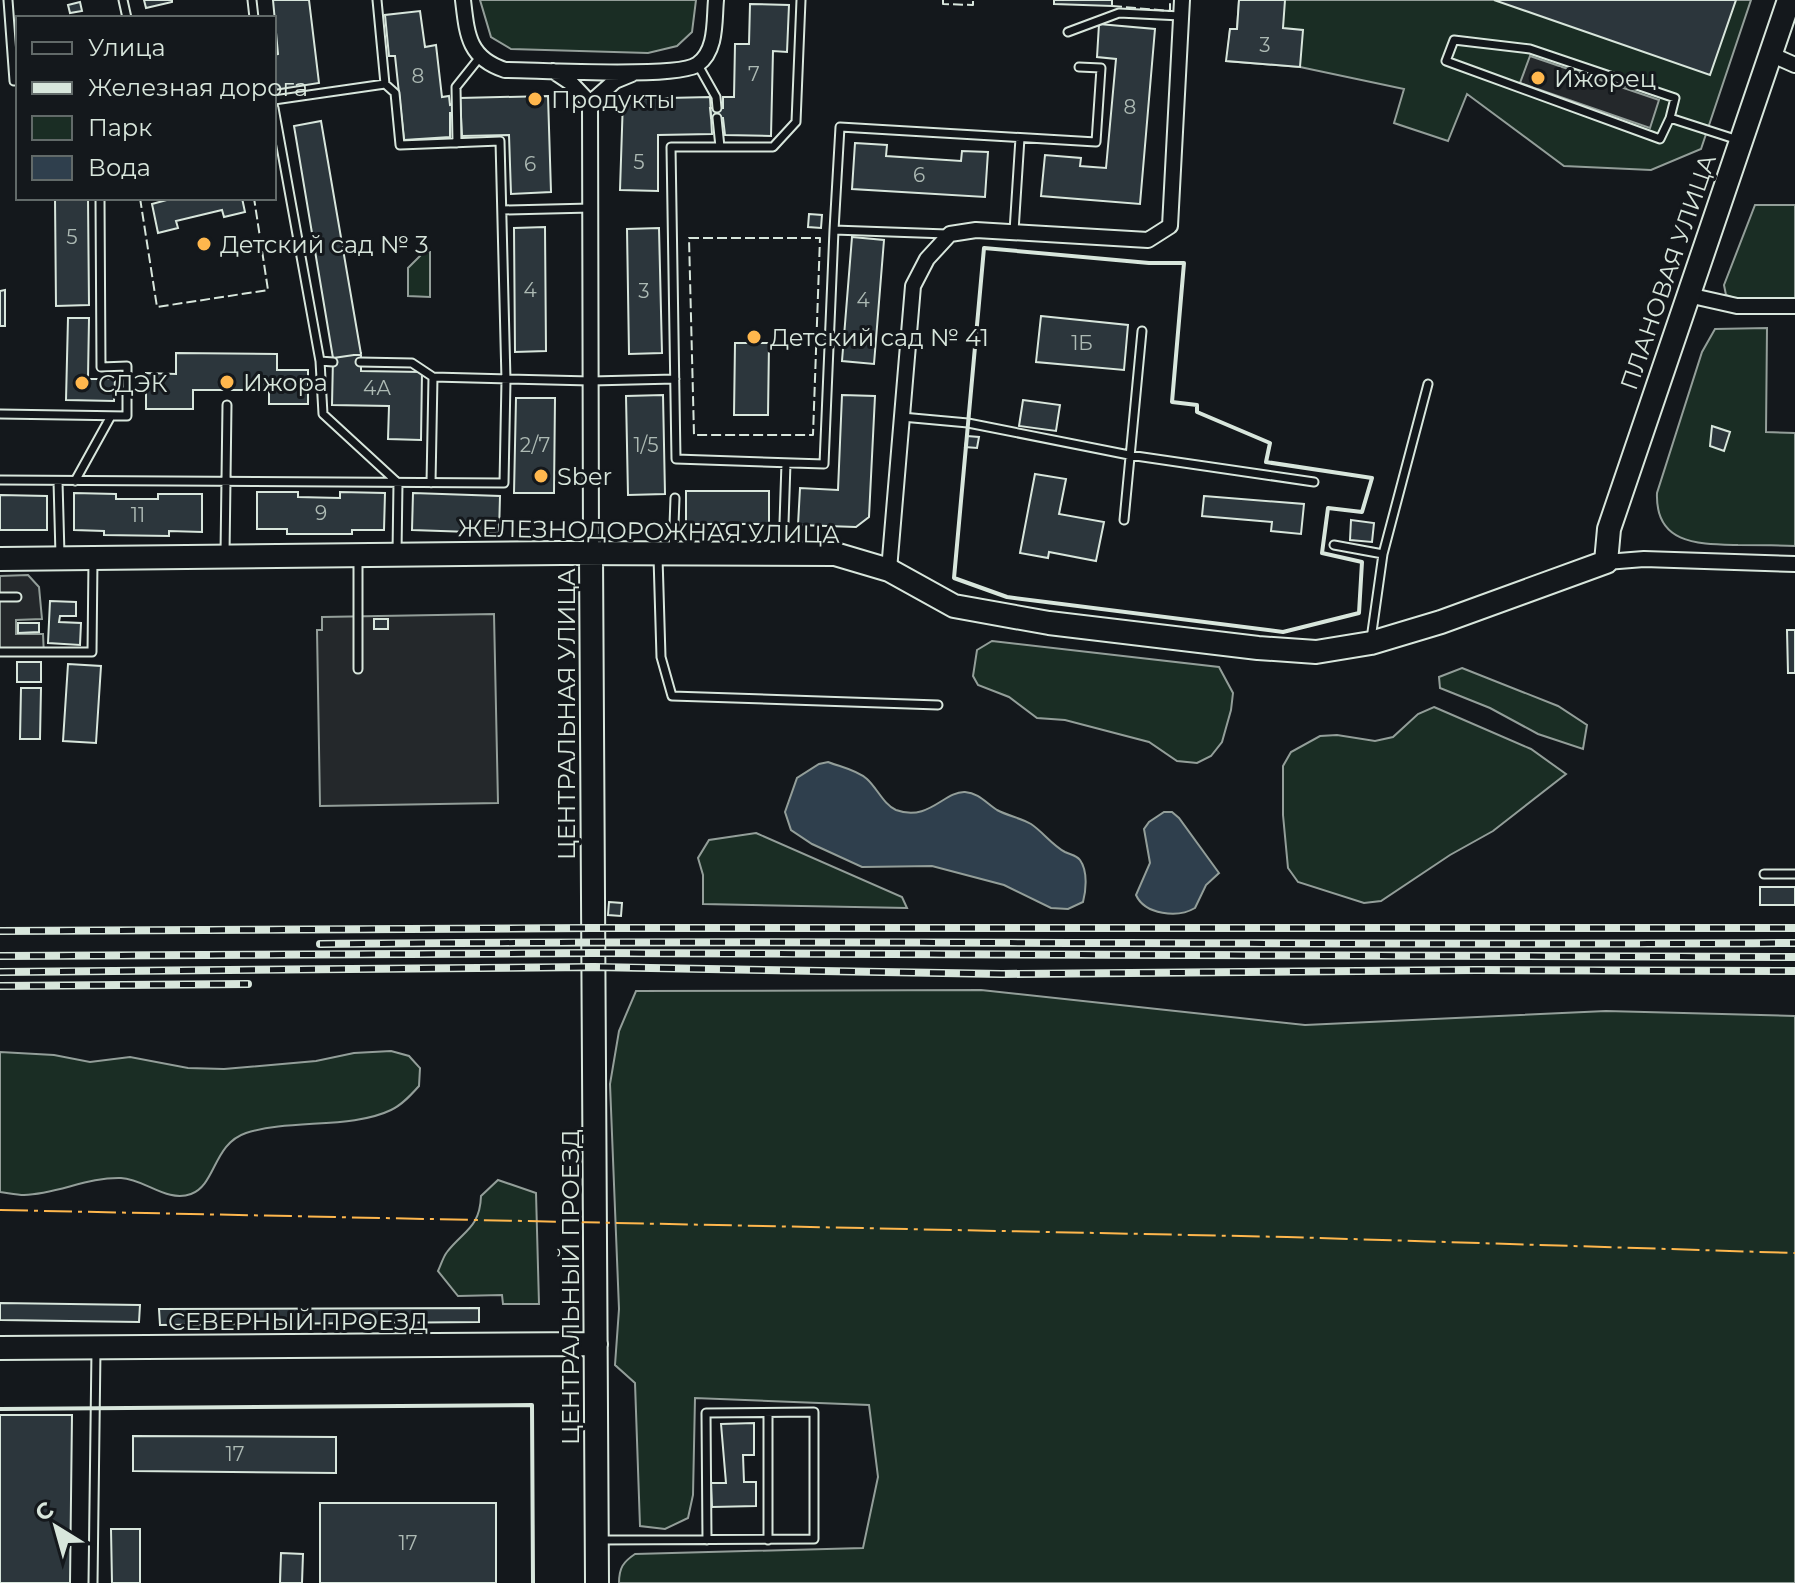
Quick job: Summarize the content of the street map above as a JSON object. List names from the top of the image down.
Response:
{
  "streets": {
    "street": [
      "ПЛАНОВАЯ УЛИЦА",
      "ЖЕЛЕЗНОДОРОЖНАЯ УЛИЦА",
      "ЦЕНТРАЛЬНАЯ УЛИЦА",
      "ЦЕНТРАЛЬНЫЙ ПРОЕЗД",
      "СЕВЕРНЫЙ ПРОЕЗД"
    ]
  },
  "crossings": [
    ["ПЛАНОВАЯ УЛИЦА", "ЖЕЛЕЗНОДОРОЖНАЯ УЛИЦА"],
    ["ЖЕЛЕЗНОДОРОЖНАЯ УЛИЦА", "ЦЕНТРАЛЬНАЯ УЛИЦА"],
    ["ЦЕНТРАЛЬНАЯ УЛИЦА", "ЦЕНТРАЛЬНЫЙ ПРОЕЗД"],
    ["ЦЕНТРАЛЬНЫЙ ПРОЕЗД", "СЕВЕРНЫЙ ПРОЕЗД"]
  ],
  "places": [
    "Ижорец",
    "Продукты",
    "Детский сад № 3",
    "Детский сад № 41",
    "Ижора",
    "СДЭК",
    "Sber"
  ],
  "house_numbers": [
    "3",
    "7",
    "8",
    "8",
    "5",
    "6",
    "6",
    "5",
    "4",
    "3",
    "4",
    "1Б",
    "4А",
    "2/7",
    "1/5",
    "9",
    "11",
    "17",
    "17"
  ],
  "legend": [
    "Улица",
    "Железная дорога",
    "Парк",
    "Вода"
  ],
  "north": "top left"
}
